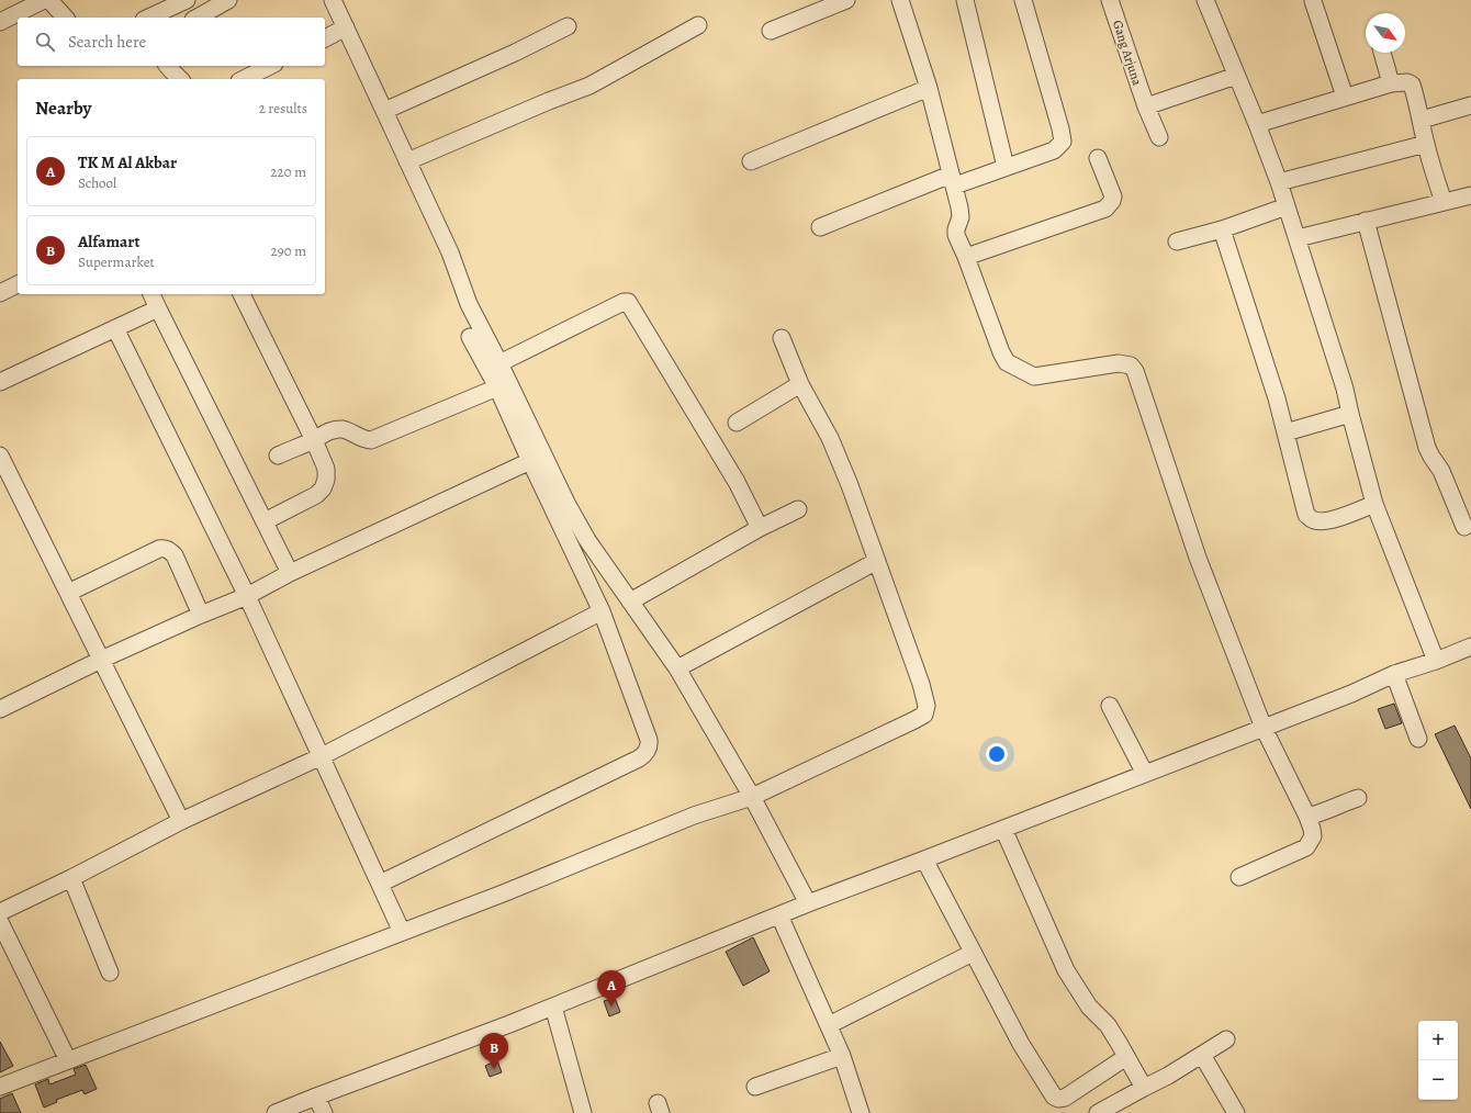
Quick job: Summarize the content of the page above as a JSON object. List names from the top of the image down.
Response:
{
  "streets": {
    "street": ["Gang Arjuna"]
  },
  "north": "bottom right",
  "page": {
    "search": "Search here",
    "heading": ["Nearby", "2 results"],
    "list": [
      {
        "mark": "A",
        "name": "TK M Al Akbar",
        "note": "School",
        "value": "220 m"
      },
      {
        "mark": "B",
        "name": "Alfamart",
        "note": "Supermarket",
        "value": "290 m"
      }
    ],
    "pins": ["A", "B"],
    "map_buttons": ["+", "−"]
  }
}
